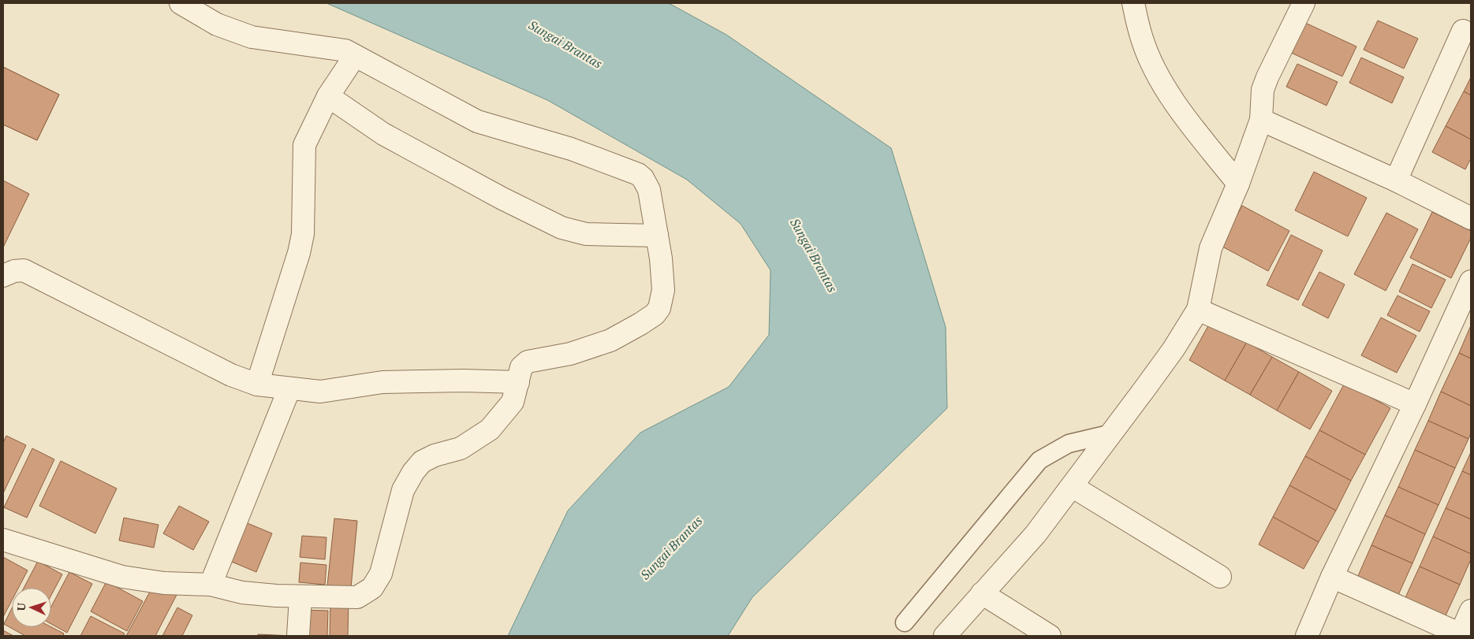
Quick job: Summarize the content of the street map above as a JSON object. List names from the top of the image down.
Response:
{
  "water": ["Sungai Brantas"],
  "north": "left"
}
